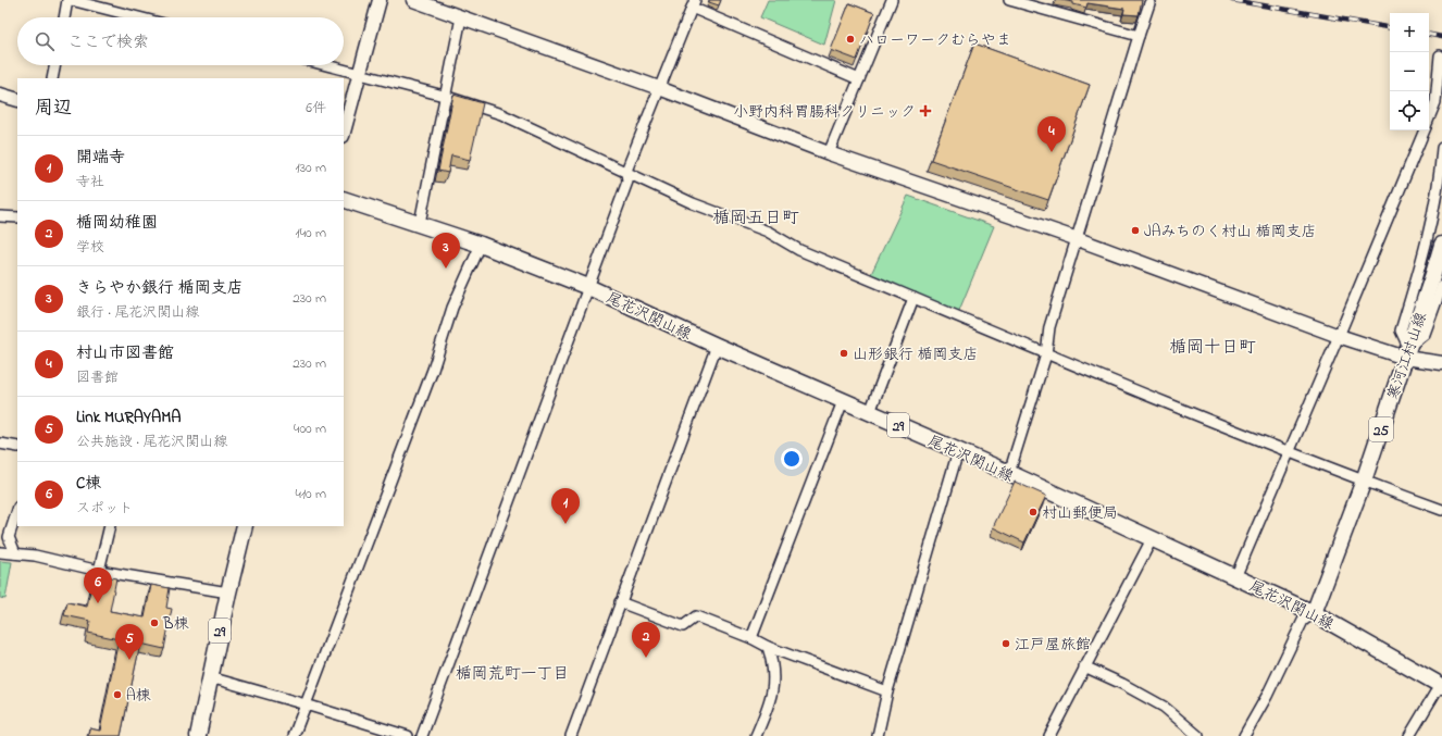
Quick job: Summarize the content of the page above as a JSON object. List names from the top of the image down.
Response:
{
  "streets": {
    "main road": [
      "尾花沢関山線",
      "寒河江村山線",
      "29",
      "25"
    ]
  },
  "crossings": [
    ["尾花沢関山線", "寒河江村山線"]
  ],
  "districts": ["楯岡五日町", "楯岡十日町", "楯岡荒町一丁目"],
  "places": {
    "other": [
      "ハローワークむらやま",
      "JAみちのく村山 楯岡支店",
      "山形銀行 楯岡支店",
      "村山郵便局",
      "B棟",
      "江戸屋旅館",
      "A棟"
    ],
    "health": ["小野内科胃腸科クリニック"]
  },
  "page": {
    "map_buttons": ["+", "−"],
    "search": "ここで検索",
    "heading": ["周辺", "6件"],
    "pins": [
      "4",
      "3",
      "1",
      "6",
      "2",
      "5"
    ],
    "list": [
      {
        "mark": "1",
        "name": "開端寺",
        "note": "寺社",
        "value": "130 m"
      },
      {
        "mark": "2",
        "name": "楯岡幼稚園",
        "note": "学校",
        "value": "140 m"
      },
      {
        "mark": "3",
        "name": "きらやか銀行 楯岡支店",
        "note": "銀行 · 尾花沢関山線",
        "value": "230 m"
      },
      {
        "mark": "4",
        "name": "村山市図書館",
        "note": "図書館",
        "value": "230 m"
      },
      {
        "mark": "5",
        "name": "Link MURAYAMA",
        "note": "公共施設 · 尾花沢関山線",
        "value": "400 m"
      },
      {
        "mark": "6",
        "name": "C棟",
        "note": "スポット",
        "value": "410 m"
      }
    ]
  }
}
